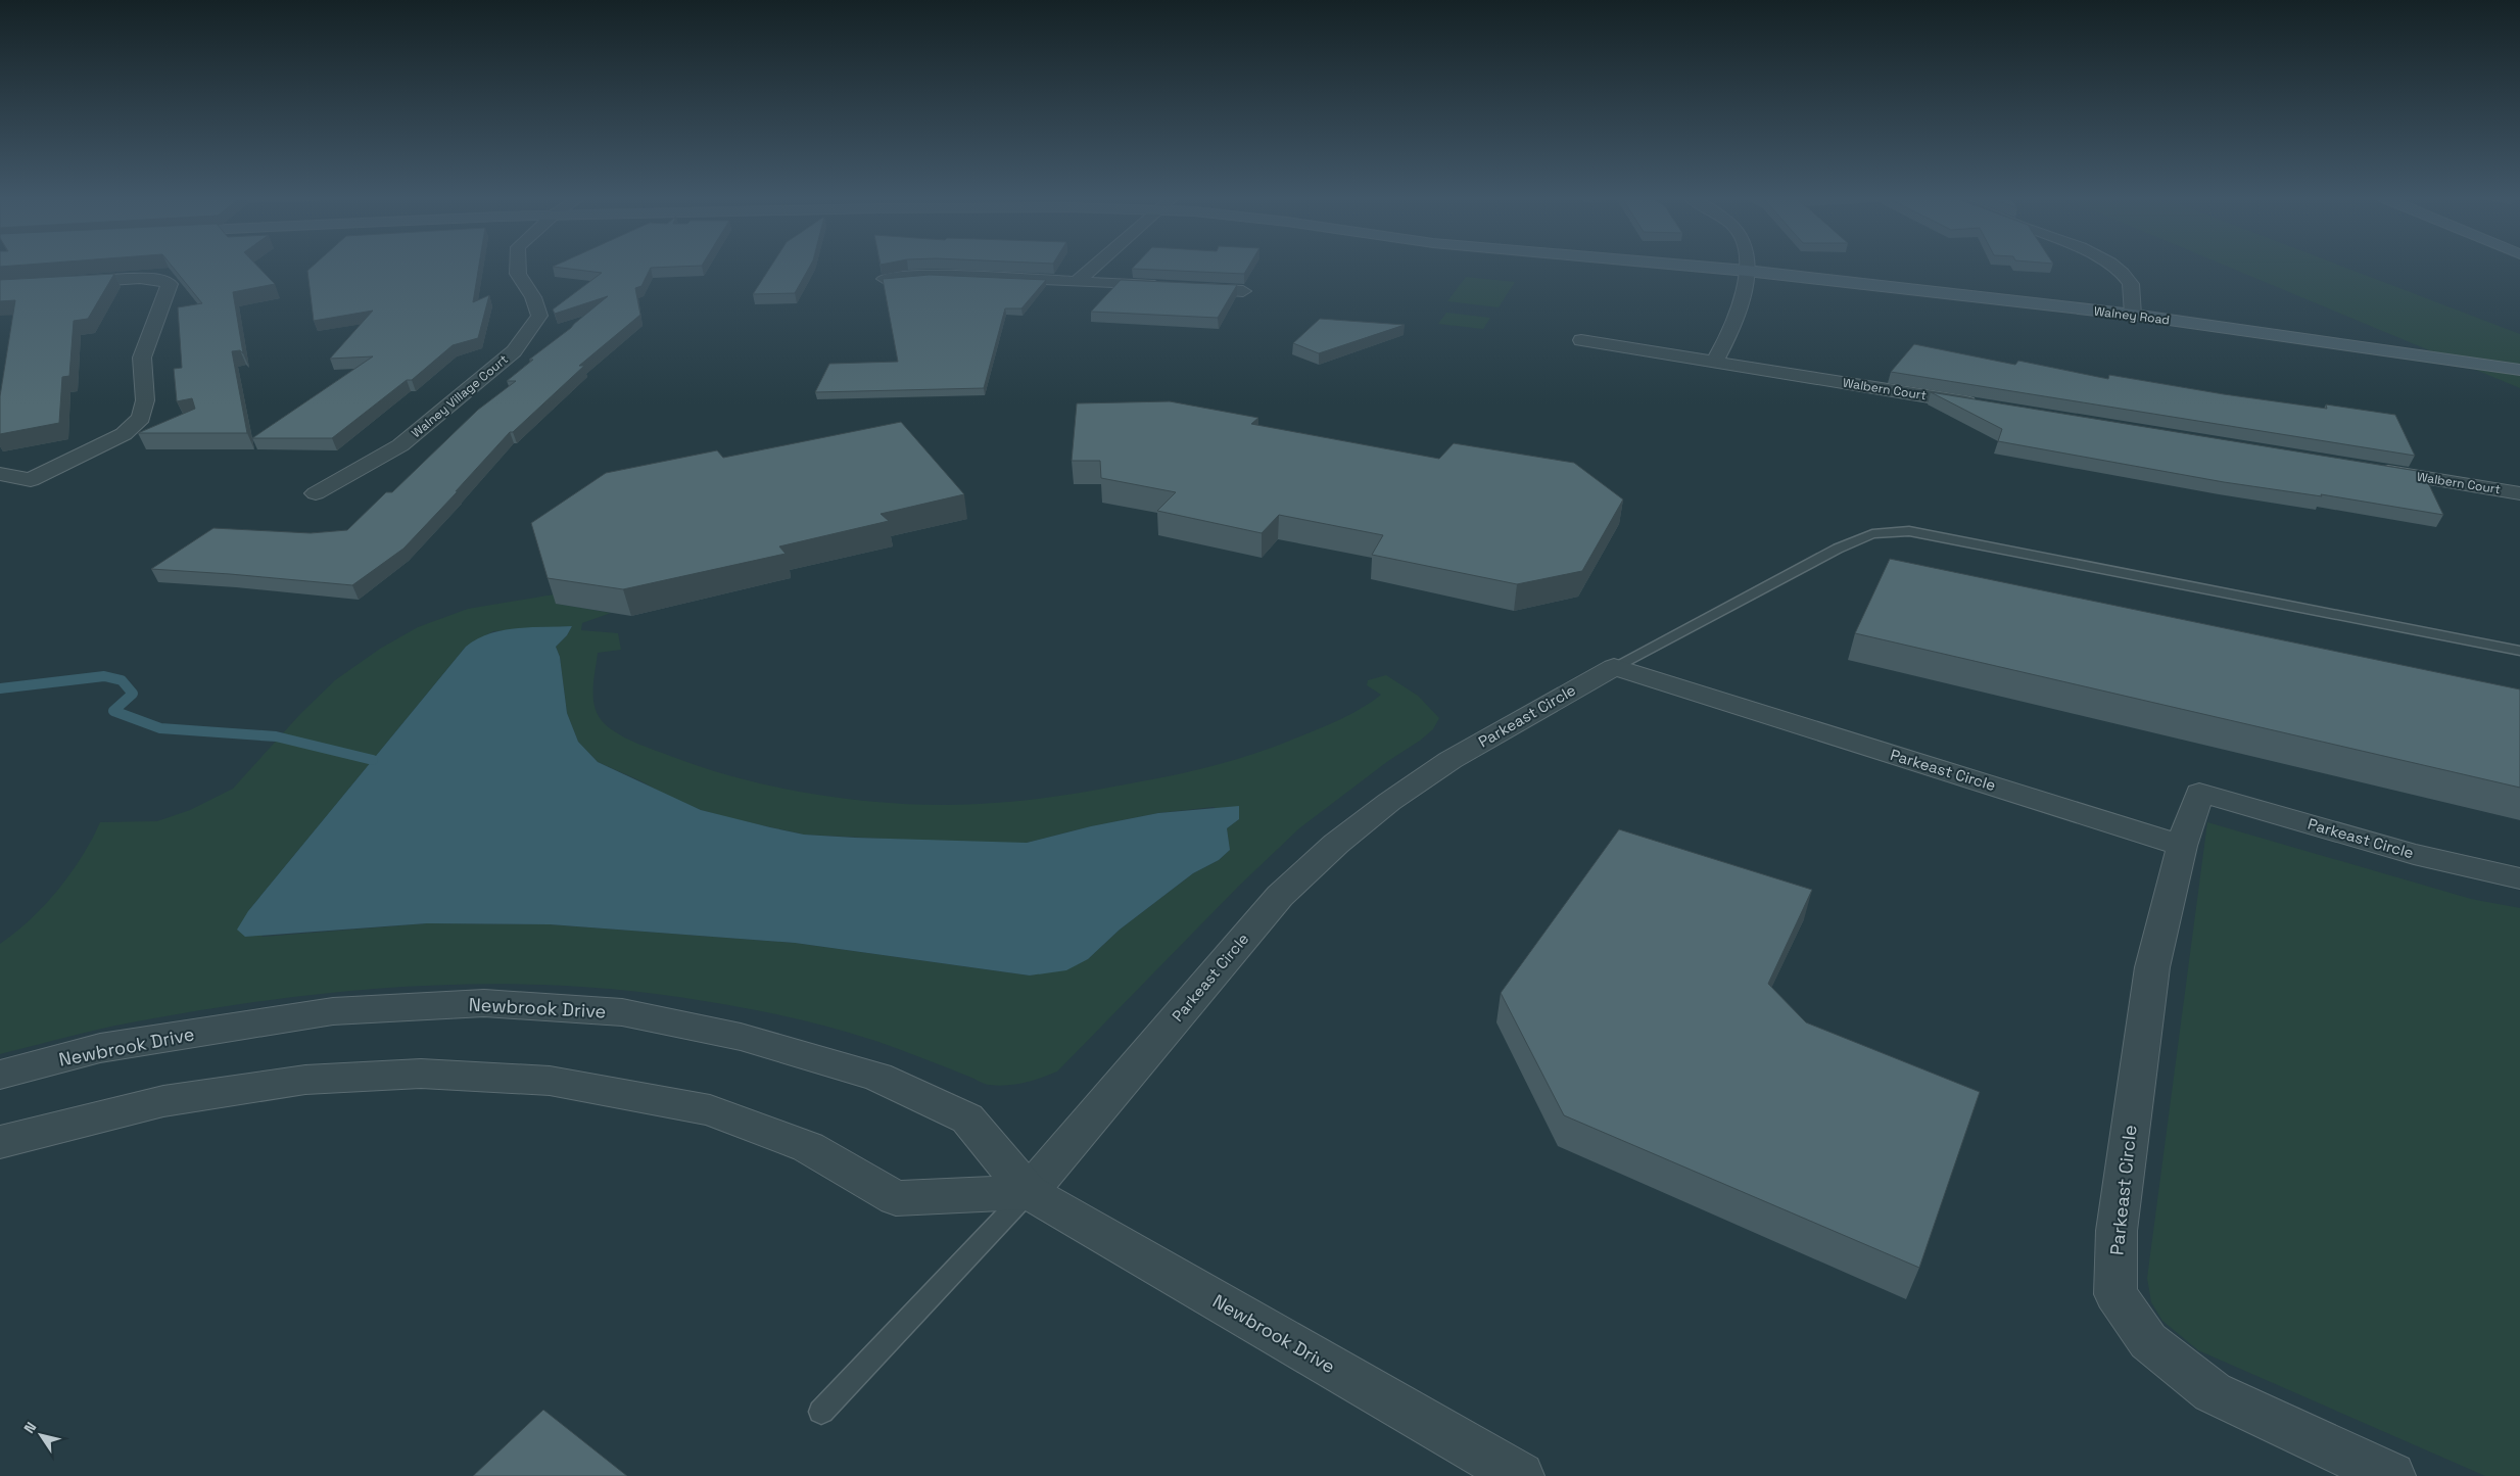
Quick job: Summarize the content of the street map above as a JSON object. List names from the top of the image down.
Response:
{
  "streets": {
    "main road": ["Walney Road"],
    "street": [
      "Walbern Court",
      "Walney Village Court",
      "Parkeast Circle",
      "Newbrook Drive"
    ]
  },
  "crossings": [
    ["Parkeast Circle", "Newbrook Drive"]
  ],
  "north": "top left"
}
